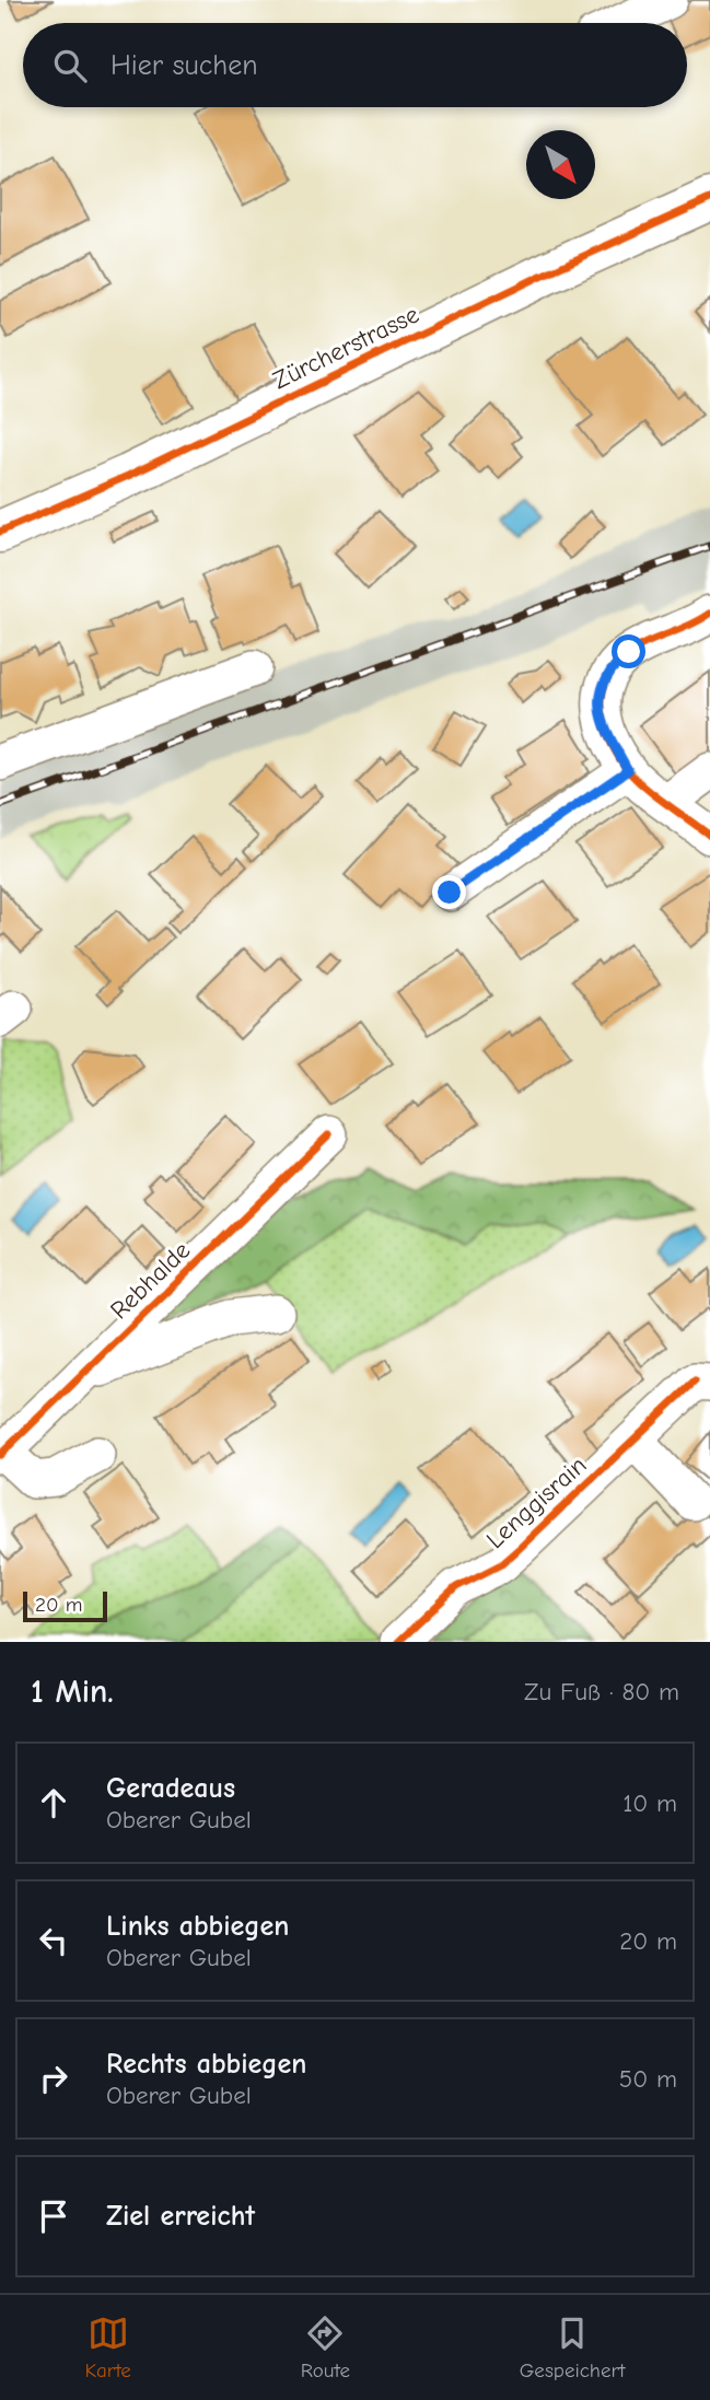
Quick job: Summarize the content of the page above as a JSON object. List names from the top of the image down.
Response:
{
  "streets": {
    "main road": ["Zürcherstrasse"],
    "street": ["Rebhalde", "Lenggisrain"]
  },
  "scale_bar": "20 m",
  "north": "bottom right",
  "page": {
    "search": "Hier suchen",
    "scale": "20 m",
    "heading": ["1 Min.", "Zu Fuß · 80 m"],
    "list": [
      ["Geradeaus", "Oberer Gubel", "10 m"],
      ["Links abbiegen", "Oberer Gubel", "20 m"],
      ["Rechts abbiegen", "Oberer Gubel", "50 m"],
      "Ziel erreicht"
    ],
    "nav": ["Karte", "Route", "Gespeichert"]
  }
}
